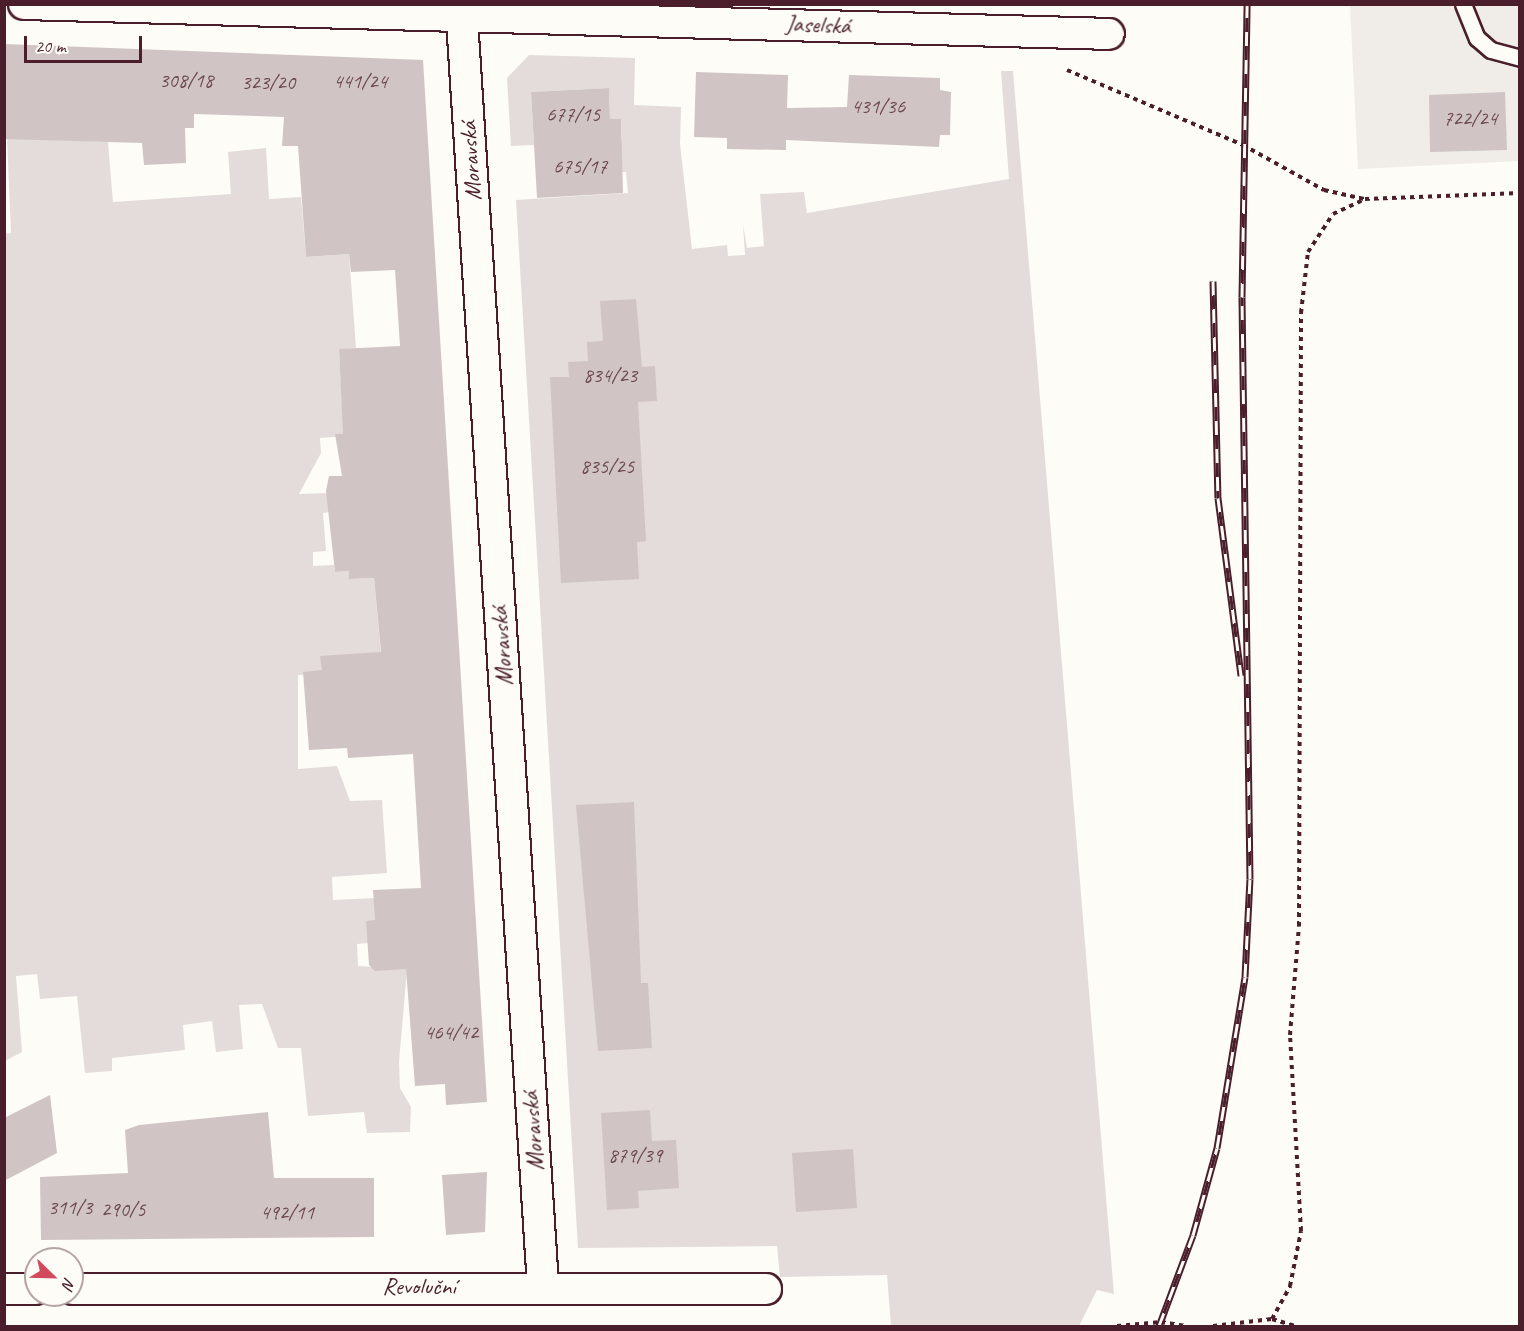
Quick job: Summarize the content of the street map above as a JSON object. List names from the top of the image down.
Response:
{
  "streets": {
    "street": ["Jaselská", "Moravská", "Revoluční"]
  },
  "crossings": [
    ["Jaselská", "Moravská"],
    ["Moravská", "Revoluční"]
  ],
  "house_numbers": [
    "308/18",
    "441/24",
    "323/20",
    "431/36",
    "677/15",
    "722/24",
    "675/17",
    "834/23",
    "835/25",
    "464/42",
    "879/39",
    "311/3",
    "290/5",
    "492/11"
  ],
  "scale_bar": "20 m",
  "north": "bottom right"
}
